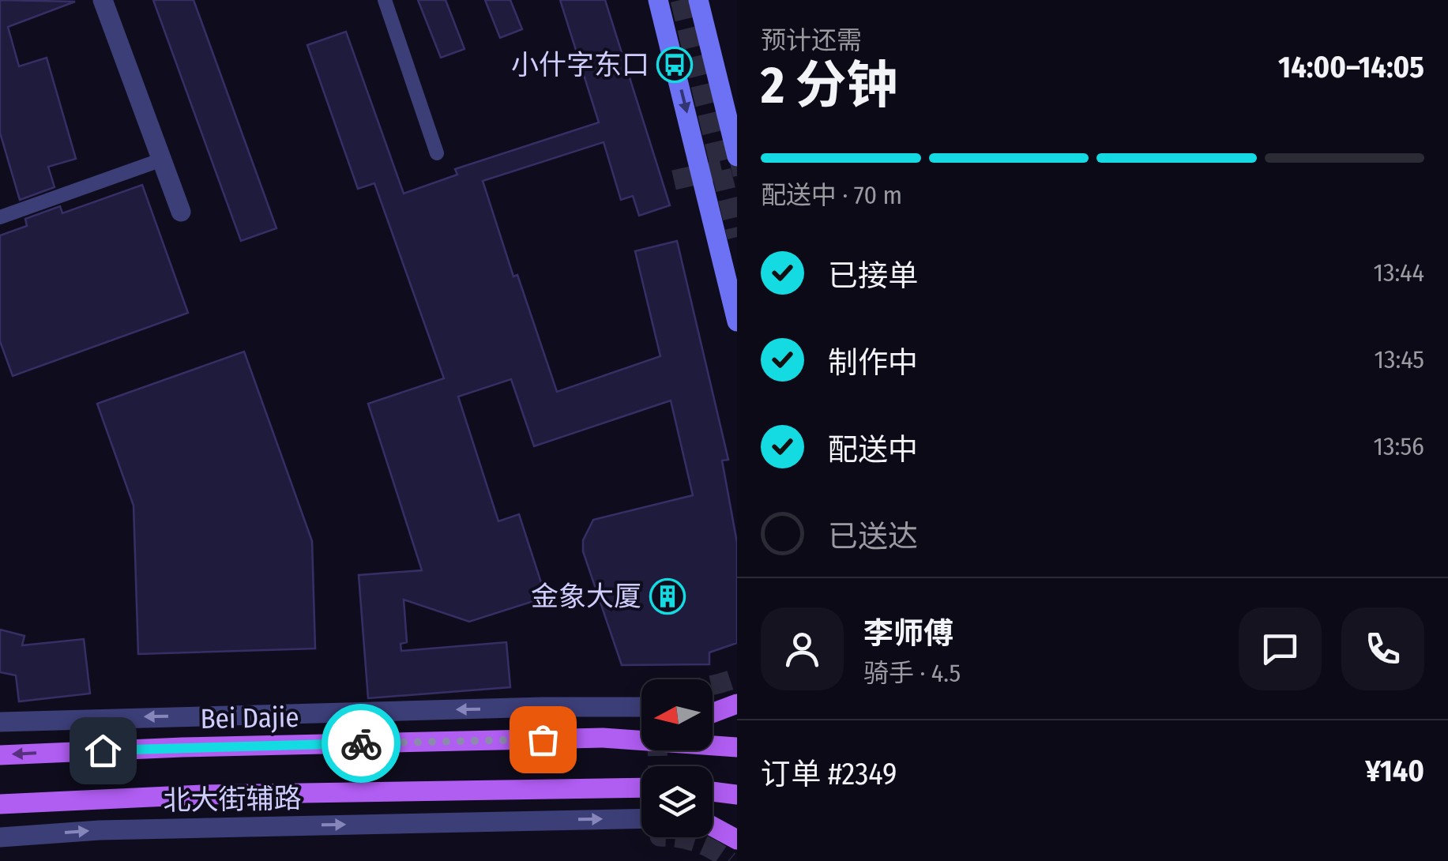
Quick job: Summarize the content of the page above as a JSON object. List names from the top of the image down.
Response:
{
  "streets": {
    "main road": ["Bei Dajie"],
    "street": ["北大街辅路"]
  },
  "places": {
    "bus stop": ["小什字东口"],
    "building": ["金象大厦"]
  },
  "north": "left",
  "page": {
    "heading": ["2 分钟", "预计还需", "14:00–14:05"],
    "panel": [
      "李师傅",
      "骑手 · 4.5",
      "订单 #2349",
      "¥140"
    ],
    "bar": "配送中 · 70 m",
    "list": [
      ["已接单", "13:44"],
      ["制作中", "13:45"],
      ["配送中", "13:56"],
      "已送达"
    ]
  }
}
